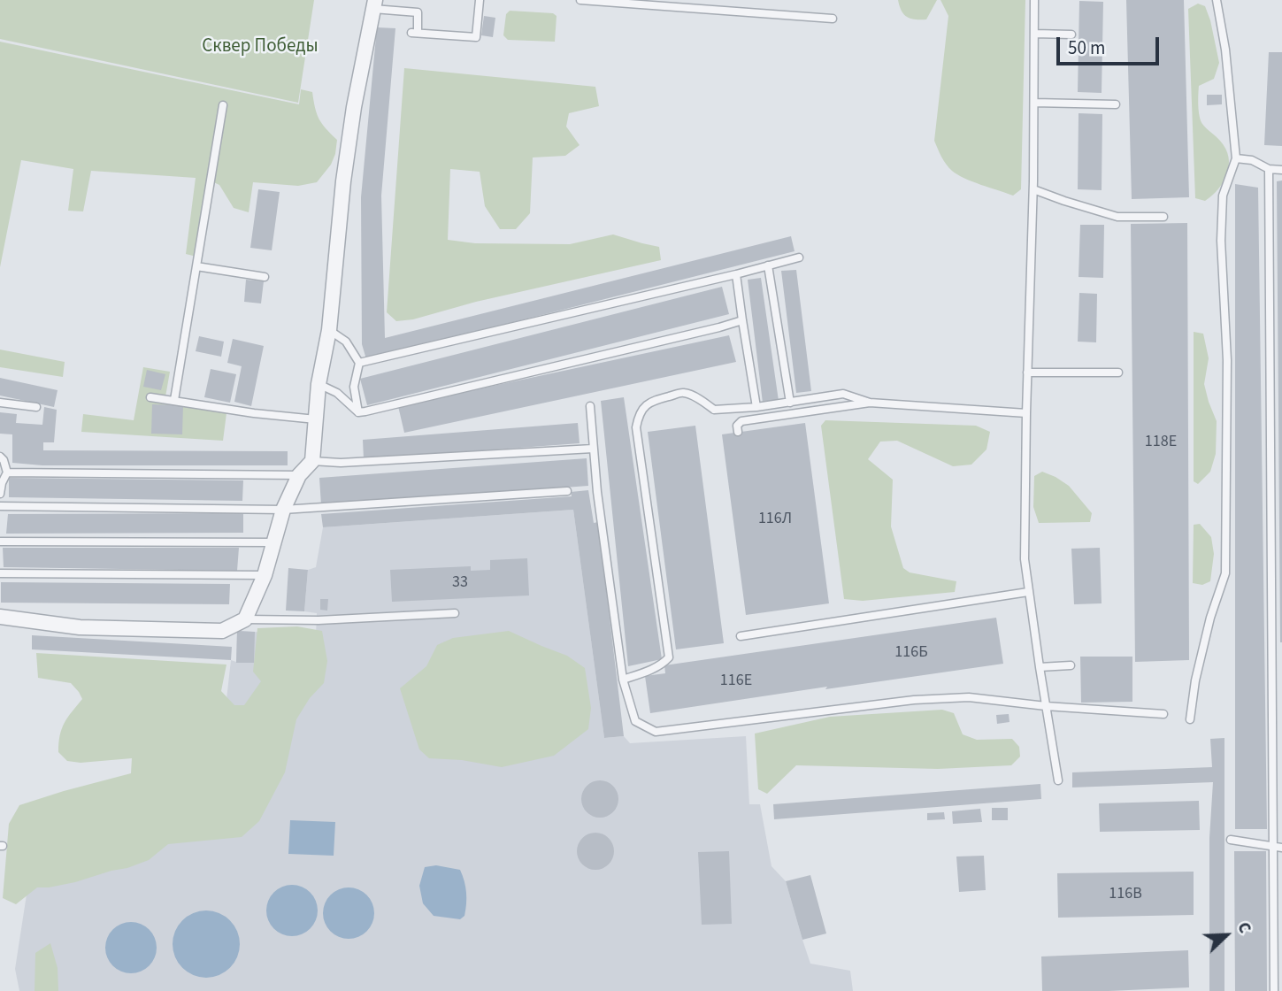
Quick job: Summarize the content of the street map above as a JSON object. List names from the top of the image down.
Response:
{
  "parks": ["Сквер Победы"],
  "house_numbers": [
    "118Е",
    "116Л",
    "33",
    "116Б",
    "116Е",
    "116В"
  ],
  "scale_bar": "50 m",
  "north": "top right"
}
